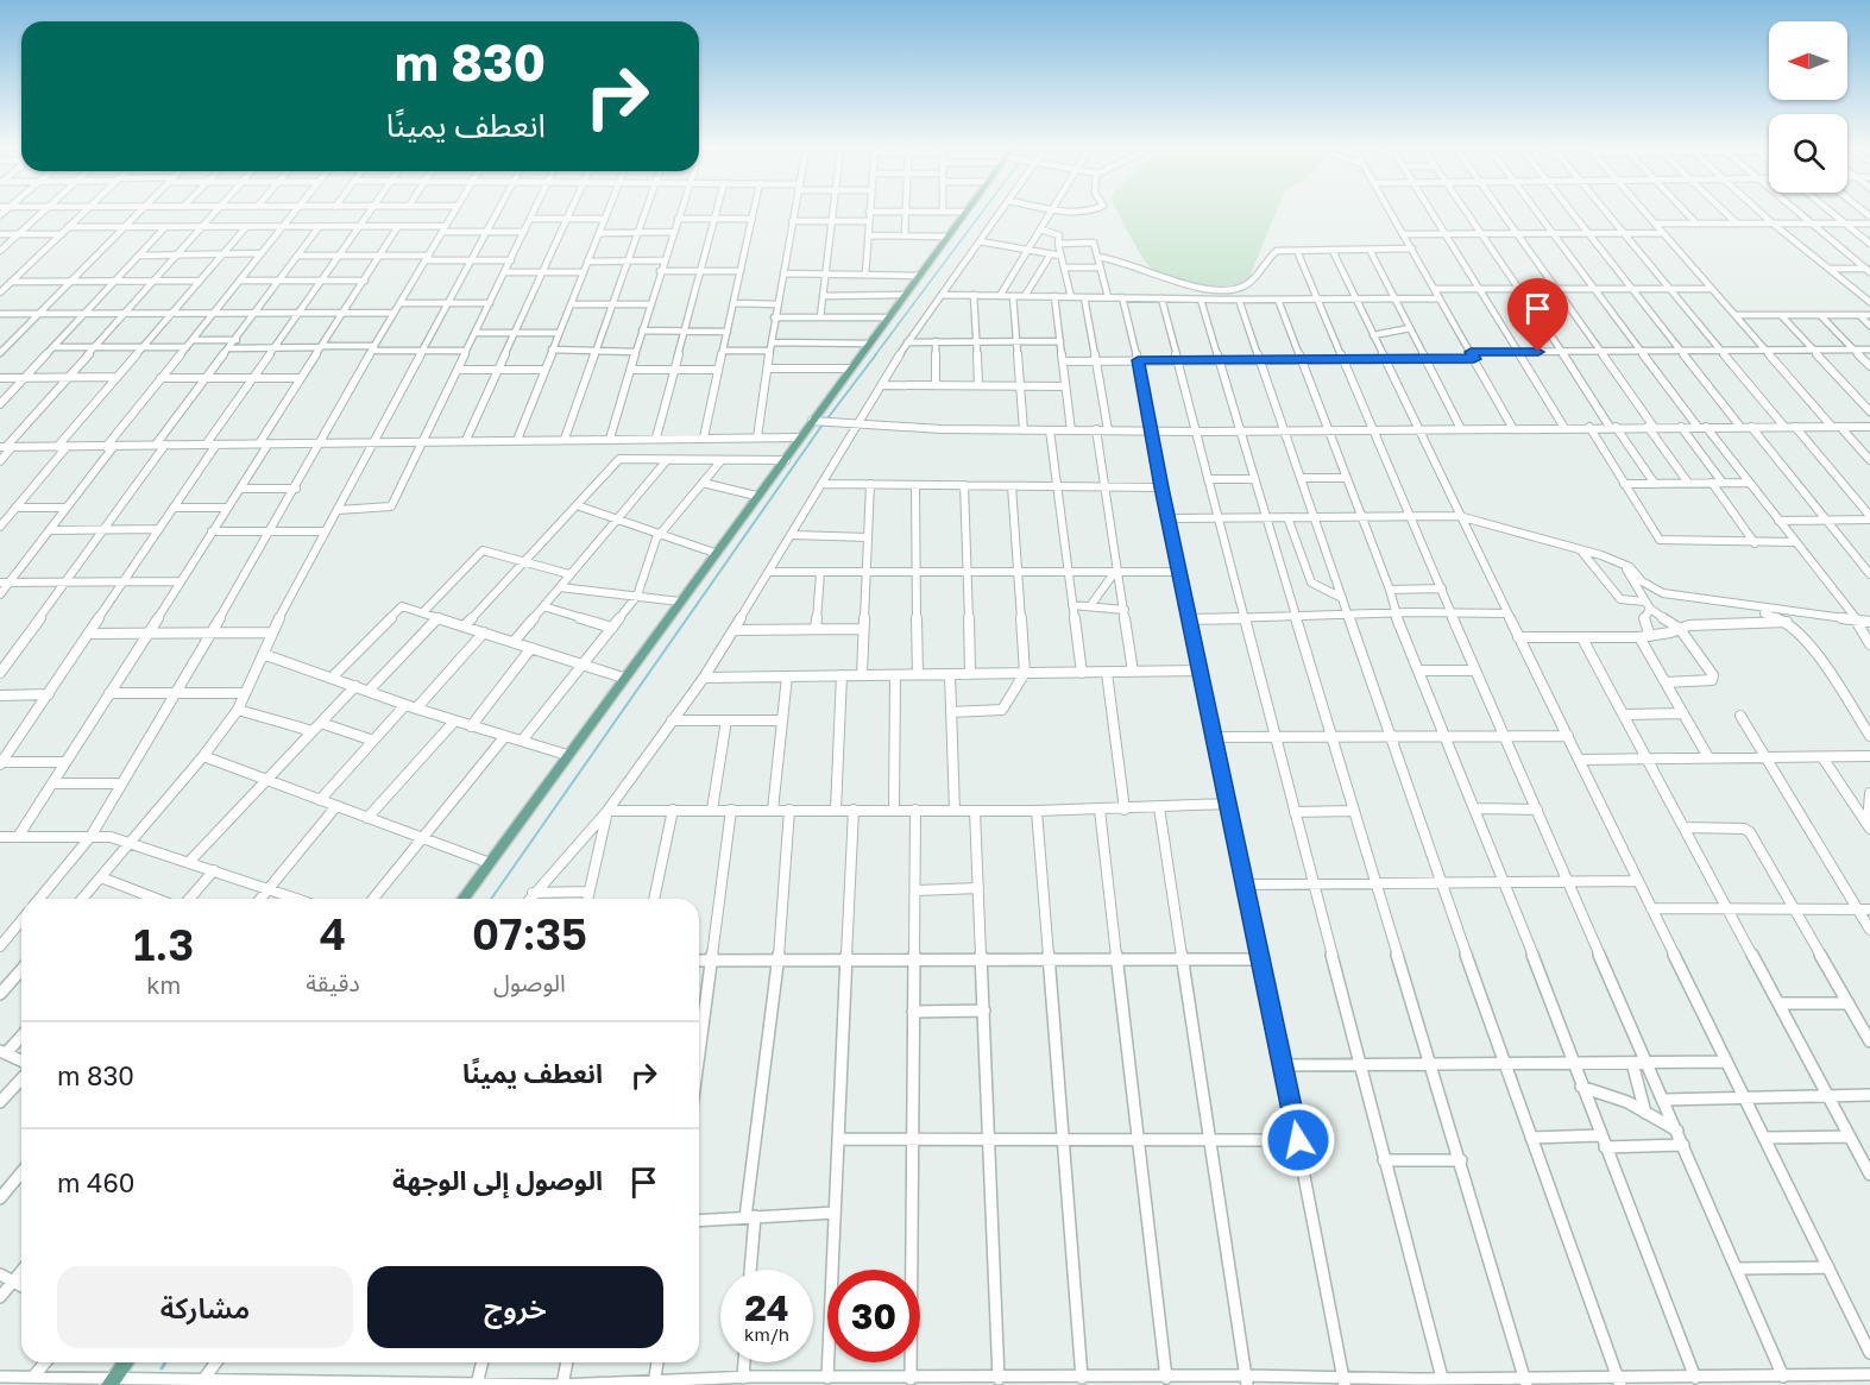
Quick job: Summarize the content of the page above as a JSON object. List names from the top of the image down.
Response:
{
  "north": "left",
  "page": {
    "turn": ["830 m", "انعطف يمينًا"],
    "eta": [
      "07:35",
      "الوصول",
      "4",
      "دقيقة",
      "1.3",
      "km"
    ],
    "list": [
      {
        "name": "انعطف يمينًا",
        "value": "830 m"
      },
      {
        "name": "الوصول إلى الوجهة",
        "value": "460 m"
      }
    ],
    "buttons": ["خروج", "مشاركة"],
    "speed": "24 km/h",
    "limit": "30"
  }
}
